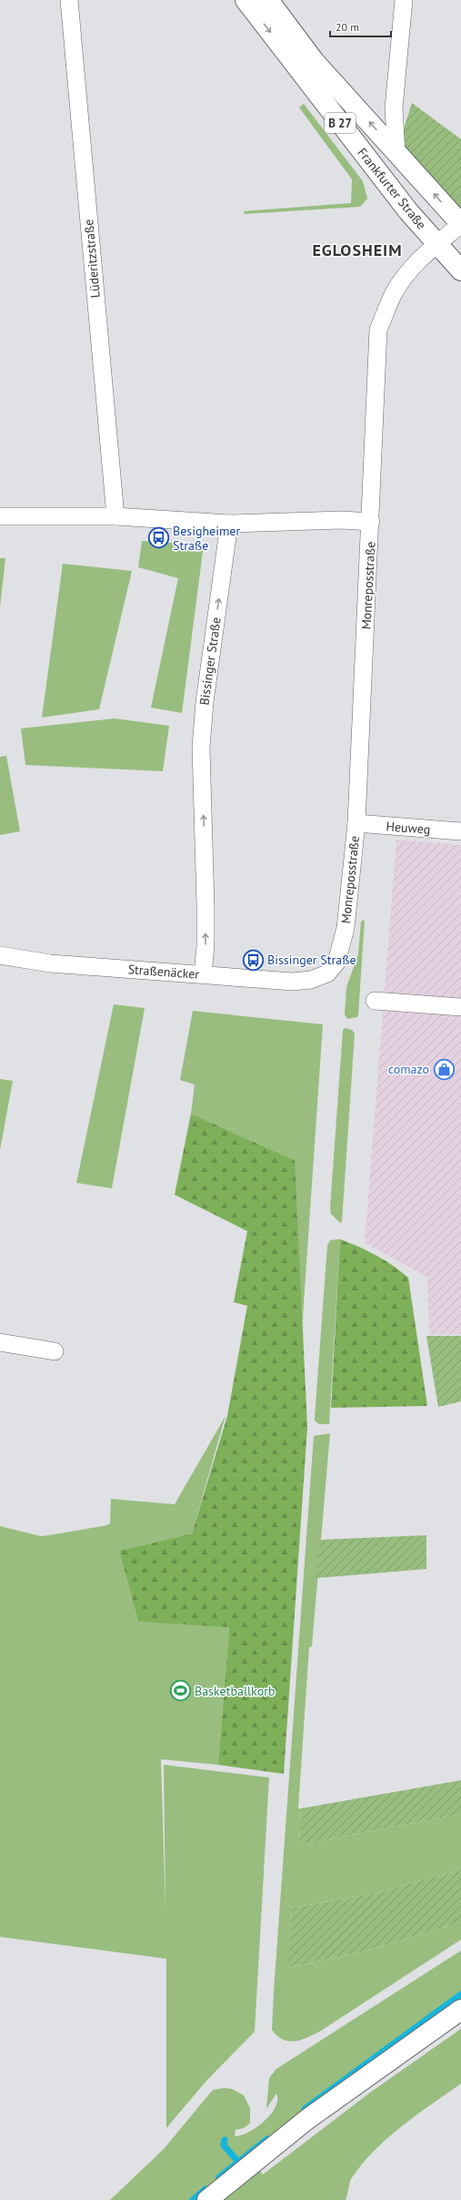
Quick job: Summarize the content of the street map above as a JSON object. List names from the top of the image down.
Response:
{
  "streets": {
    "main road": ["B 27", "Frankfurter Straße"],
    "street": [
      "Lüderitzstraße",
      "Monreposstraße",
      "Bissinger Straße",
      "Heuweg",
      "Straßenäcker"
    ]
  },
  "crossings": [
    ["Frankfurter Straße", "Monreposstraße"],
    ["Monreposstraße", "Heuweg"],
    ["Monreposstraße", "Straßenäcker"],
    ["Bissinger Straße", "Straßenäcker"]
  ],
  "one_way": ["Bissinger Straße"],
  "districts": ["EGLOSHEIM"],
  "places": {
    "bus stop": ["Besigheimer Straße", "Bissinger Straße"],
    "shop": ["comazo"],
    "sports": ["Basketballkorb"]
  },
  "scale_bar": "20 m"
}
